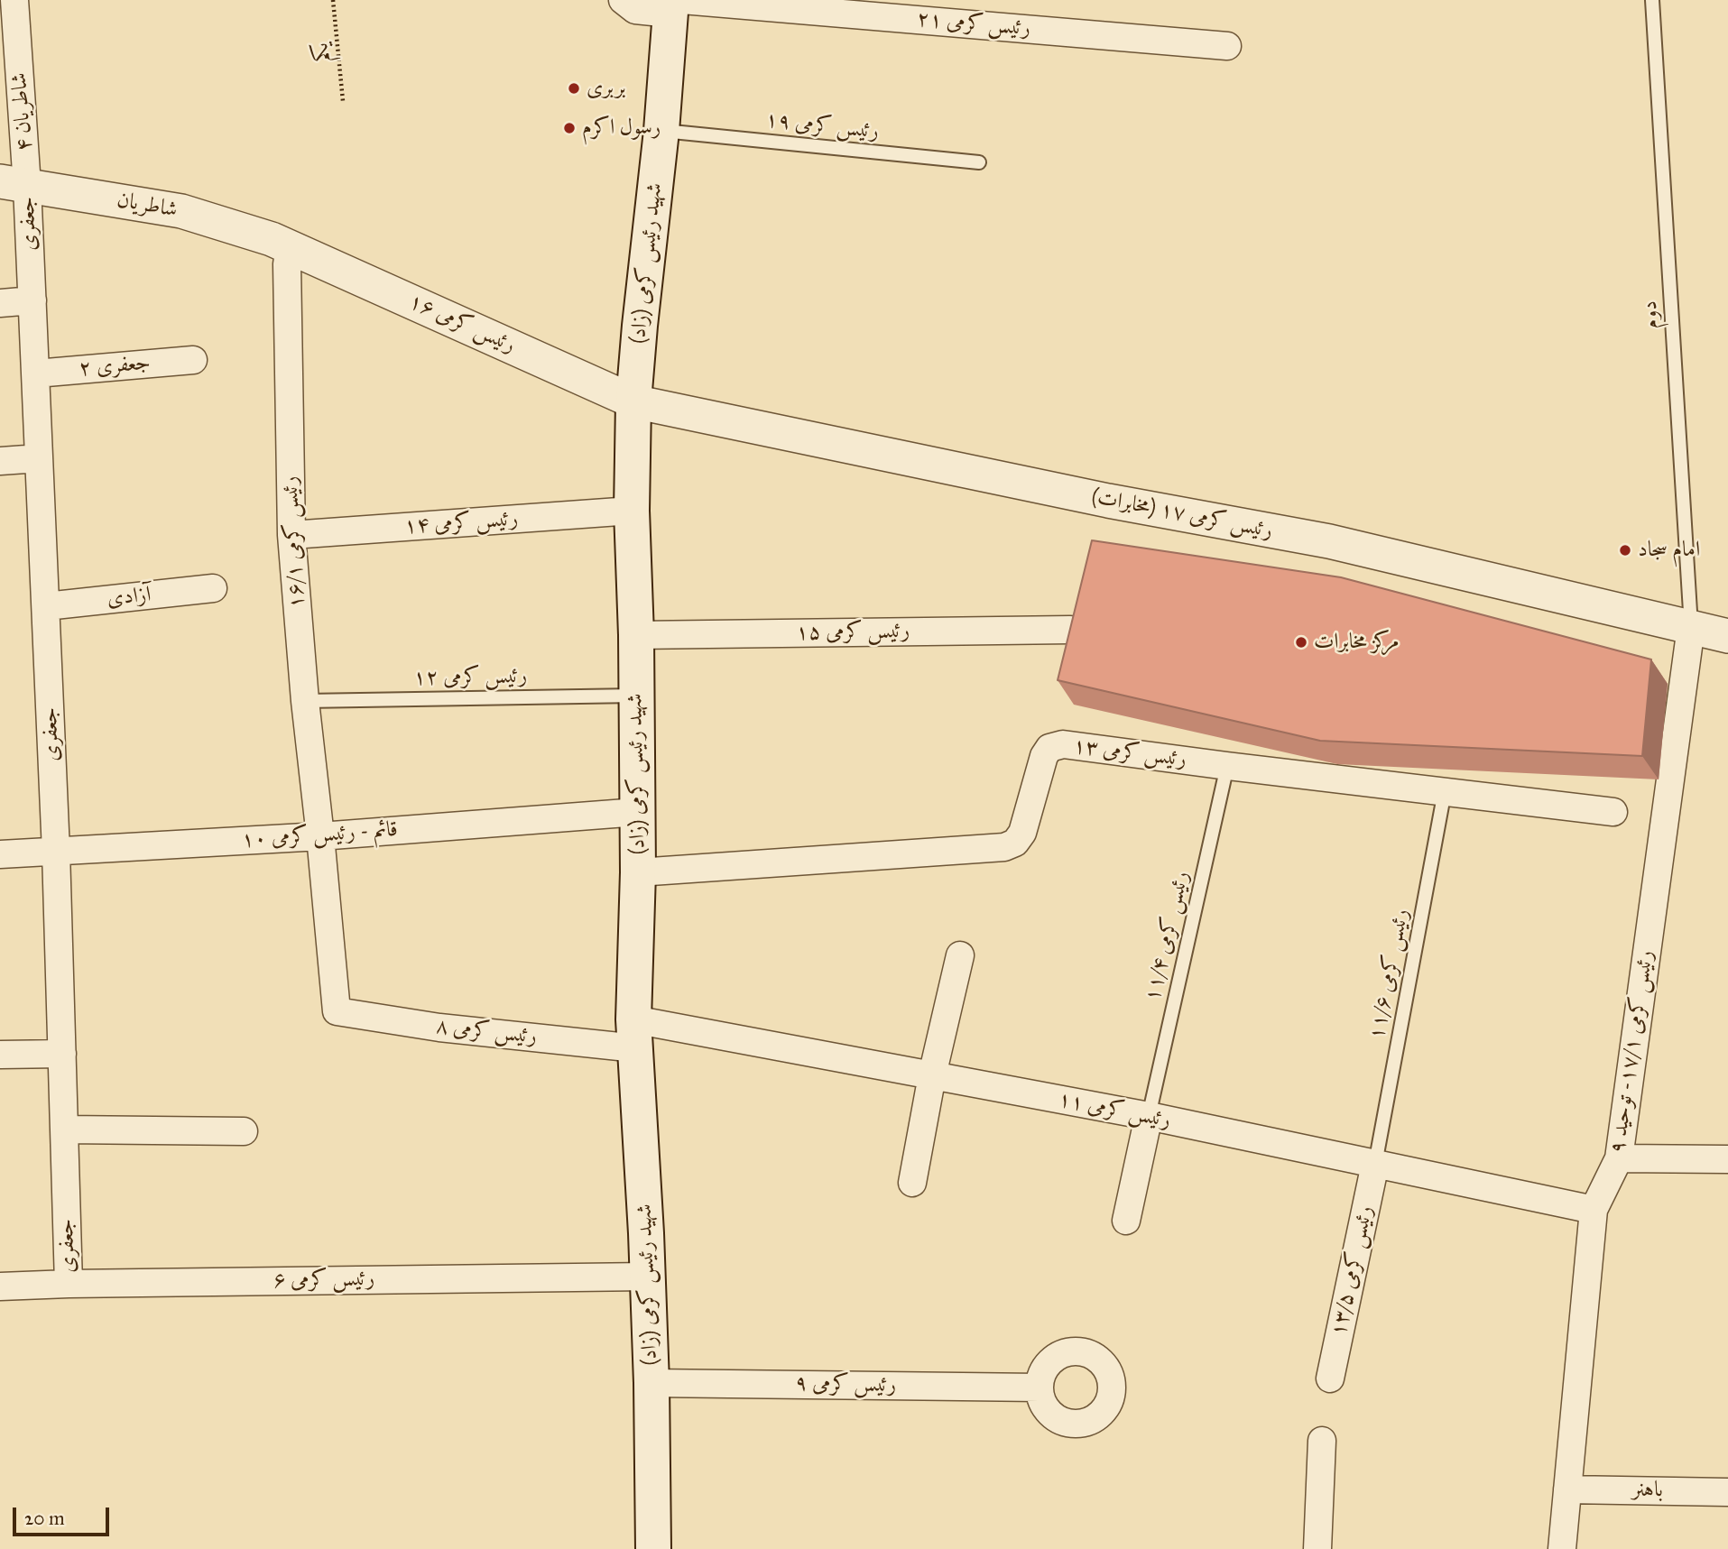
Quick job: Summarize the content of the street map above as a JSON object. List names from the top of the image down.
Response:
{
  "streets": {
    "main road": ["شهید رئیس کرمی (زاد)"],
    "street": [
      "رئیس کرمی ۲۱",
      "شاطریان ۴",
      "شاطریان",
      "جعفری",
      "رئیس کرمی ۱۶",
      "جعفری ۲",
      "رئیس کرمی ۱۷ (مخابرات)",
      "رئیس کرمی ۱۴",
      "رئیس کرمی ۱۶/۱",
      "آزادی",
      "رئیس کرمی ۱۵",
      "رئیس کرمی ۱۳",
      "قائم - رئیس کرمی ۱۰",
      "رئیس کرمی ۸",
      "رئیس کرمی ۱۷/۱- توحید ۹",
      "رئیس کرمی ۱۱",
      "رئیس کرمی ۱۳/۵",
      "رئیس کرمی ۶",
      "رئیس کرمی ۹",
      "باهنر"
    ],
    "lane": [
      "رئیس کرمی ۱۹",
      "دوم",
      "رئیس کرمی ۱۲",
      "رئیس کرمی ۱۱/۴",
      "رئیس کرمی ۱۱/۶"
    ],
    "path": ["یکم"]
  },
  "crossings": [
    ["رئیس کرمی ۲۱", "شهید رئیس کرمی (زاد)"],
    ["شاطریان ۴", "شاطریان"],
    ["شاطریان ۴", "جعفری"],
    ["رئیس کرمی ۱۹", "شهید رئیس کرمی (زاد)"],
    ["شاطریان", "جعفری"],
    ["شاطریان", "رئیس کرمی ۱۶"],
    ["شاطریان", "رئیس کرمی ۱۶/۱"],
    ["جعفری", "جعفری ۲"],
    ["جعفری", "آزادی"],
    ["جعفری", "قائم - رئیس کرمی ۱۰"],
    ["جعفری", "رئیس کرمی ۶"],
    ["شهید رئیس کرمی (زاد)", "رئیس کرمی ۱۶"],
    ["شهید رئیس کرمی (زاد)", "رئیس کرمی ۱۷ (مخابرات)"],
    ["شهید رئیس کرمی (زاد)", "رئیس کرمی ۱۴"],
    ["شهید رئیس کرمی (زاد)", "رئیس کرمی ۱۵"],
    ["شهید رئیس کرمی (زاد)", "رئیس کرمی ۱۲"],
    ["شهید رئیس کرمی (زاد)", "رئیس کرمی ۱۳"],
    ["شهید رئیس کرمی (زاد)", "قائم - رئیس کرمی ۱۰"],
    ["شهید رئیس کرمی (زاد)", "رئیس کرمی ۸"],
    ["شهید رئیس کرمی (زاد)", "رئیس کرمی ۱۱"],
    ["شهید رئیس کرمی (زاد)", "رئیس کرمی ۶"],
    ["شهید رئیس کرمی (زاد)", "رئیس کرمی ۹"],
    ["دوم", "رئیس کرمی ۱۷ (مخابرات)"],
    ["دوم", "رئیس کرمی ۱۷/۱- توحید ۹"],
    ["رئیس کرمی ۱۶", "رئیس کرمی ۱۷ (مخابرات)"],
    ["رئیس کرمی ۱۶", "رئیس کرمی ۱۶/۱"],
    ["رئیس کرمی ۱۷ (مخابرات)", "رئیس کرمی ۱۷/۱- توحید ۹"],
    ["رئیس کرمی ۱۴", "رئیس کرمی ۱۶/۱"],
    ["رئیس کرمی ۱۶/۱", "رئیس کرمی ۱۲"],
    ["رئیس کرمی ۱۶/۱", "قائم - رئیس کرمی ۱۰"],
    ["رئیس کرمی ۱۶/۱", "رئیس کرمی ۸"],
    ["رئیس کرمی ۱۳", "رئیس کرمی ۱۱/۴"],
    ["رئیس کرمی ۱۳", "رئیس کرمی ۱۱/۶"],
    ["رئیس کرمی ۱۱/۴", "رئیس کرمی ۱۱"],
    ["رئیس کرمی ۱۱/۶", "رئیس کرمی ۱۱"],
    ["رئیس کرمی ۱۱/۶", "رئیس کرمی ۱۳/۵"],
    ["رئیس کرمی ۸", "رئیس کرمی ۱۱"],
    ["رئیس کرمی ۱۷/۱- توحید ۹", "رئیس کرمی ۱۱"],
    ["رئیس کرمی ۱۷/۱- توحید ۹", "باهنر"],
    ["رئیس کرمی ۱۱", "رئیس کرمی ۱۳/۵"]
  ],
  "places": [
    "بربری",
    "رسول اکرم",
    "امام سجاد",
    "مرکز مخابرات"
  ],
  "scale_bar": "20 m"
}
